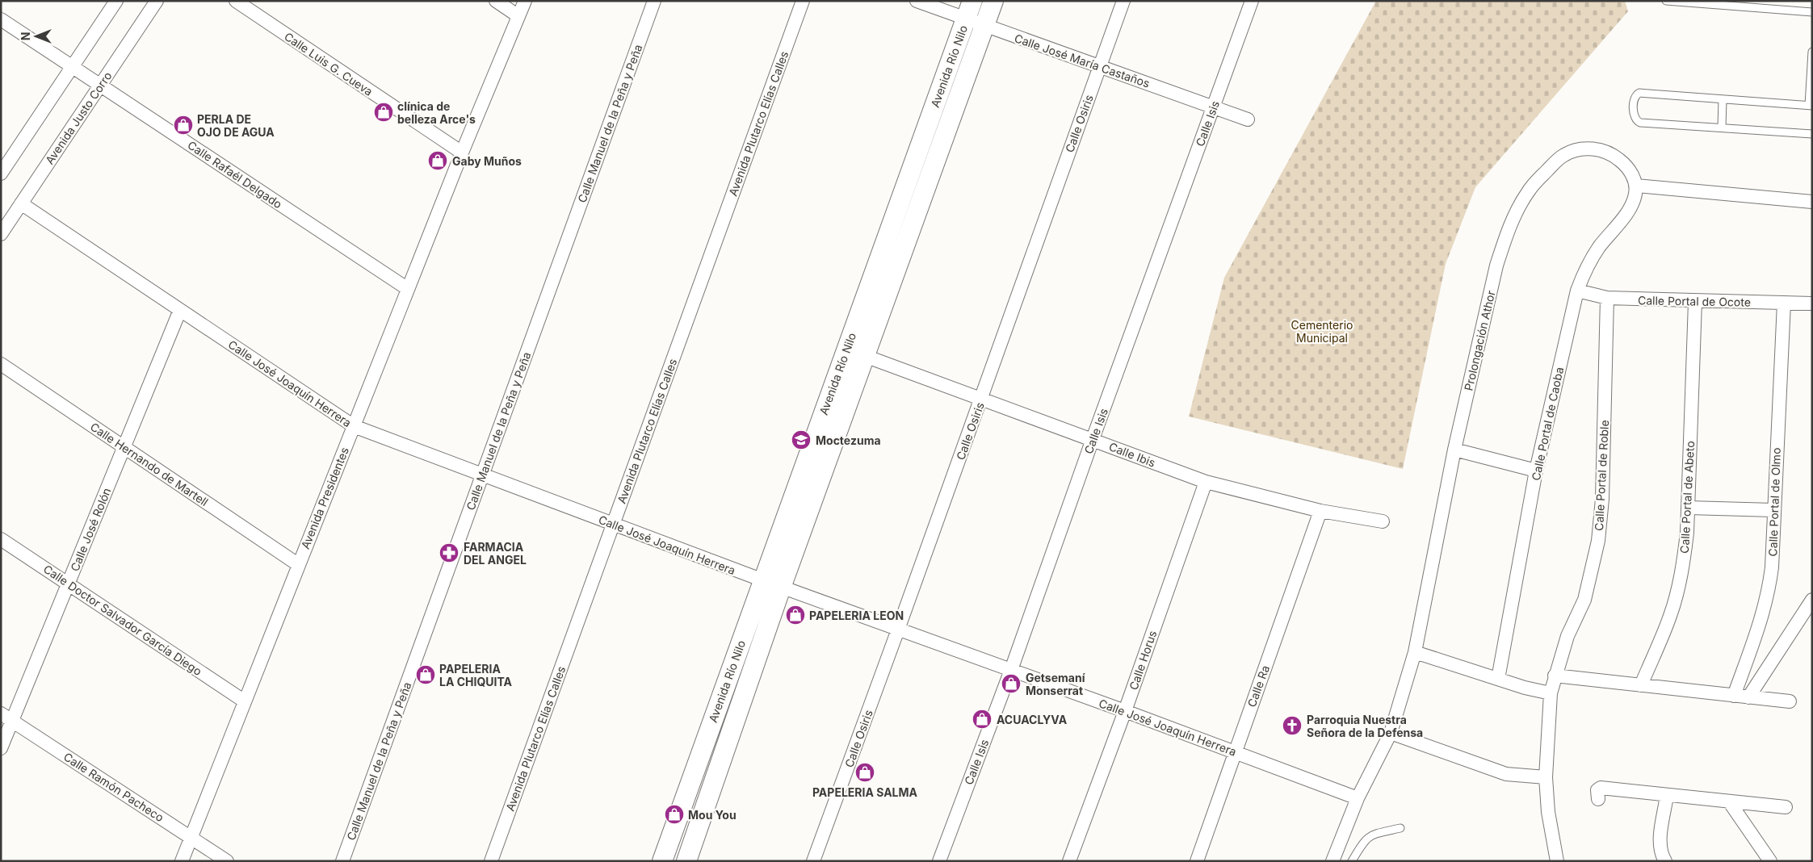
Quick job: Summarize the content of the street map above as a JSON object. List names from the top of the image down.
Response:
{
  "streets": {
    "main road": ["Avenida Río Nilo"],
    "street": [
      "Calle José María Castaños",
      "Calle Luis G. Cueva",
      "Avenida Justo Corro",
      "Calle Manuel de la Peña y Peña",
      "Avenida Plutarco Elías Calles",
      "Calle Osiris",
      "Calle Isis",
      "Calle Rafaél Delgado",
      "Calle Portal de Ocote",
      "Prolongación Athor",
      "Calle José Joaquín Herrera",
      "Calle Portal de Caoba",
      "Calle Ibis",
      "Calle Hernando de Martell",
      "Calle Portal de Roble",
      "Calle Portal de Abeto",
      "Avenida Presidentes",
      "Calle Portal de Olmo",
      "Calle José Rolón",
      "Calle Doctor Salvador García Diego",
      "Calle Horus",
      "Calle Ra",
      "Calle Ramón Pacheco"
    ]
  },
  "crossings": [
    ["Calle José María Castaños", "Avenida Río Nilo"],
    ["Calle José María Castaños", "Calle Osiris"],
    ["Calle José María Castaños", "Calle Isis"],
    ["Calle Luis G. Cueva", "Avenida Presidentes"],
    ["Avenida Río Nilo", "Calle José Joaquín Herrera"],
    ["Avenida Río Nilo", "Calle Ibis"],
    ["Avenida Justo Corro", "Calle Rafaél Delgado"],
    ["Avenida Justo Corro", "Calle José Joaquín Herrera"],
    ["Calle Manuel de la Peña y Peña", "Calle José Joaquín Herrera"],
    ["Avenida Plutarco Elías Calles", "Calle José Joaquín Herrera"],
    ["Calle Osiris", "Calle José Joaquín Herrera"],
    ["Calle Osiris", "Calle Ibis"],
    ["Calle Isis", "Calle José Joaquín Herrera"],
    ["Calle Isis", "Calle Ibis"],
    ["Calle Rafaél Delgado", "Avenida Presidentes"],
    ["Calle Portal de Ocote", "Calle Portal de Caoba"],
    ["Calle Portal de Ocote", "Calle Portal de Roble"],
    ["Calle Portal de Ocote", "Calle Portal de Abeto"],
    ["Calle Portal de Ocote", "Calle Portal de Olmo"],
    ["Prolongación Athor", "Calle José Joaquín Herrera"],
    ["Prolongación Athor", "Calle Portal de Caoba"],
    ["Calle José Joaquín Herrera", "Avenida Presidentes"],
    ["Calle José Joaquín Herrera", "Calle José Rolón"],
    ["Calle José Joaquín Herrera", "Calle Horus"],
    ["Calle José Joaquín Herrera", "Calle Ra"],
    ["Calle Ibis", "Calle Horus"],
    ["Calle Ibis", "Calle Ra"],
    ["Calle Hernando de Martell", "Avenida Presidentes"],
    ["Calle Hernando de Martell", "Calle José Rolón"],
    ["Avenida Presidentes", "Calle Doctor Salvador García Diego"],
    ["Avenida Presidentes", "Calle Ramón Pacheco"],
    ["Calle José Rolón", "Calle Doctor Salvador García Diego"],
    ["Calle José Rolón", "Calle Ramón Pacheco"]
  ],
  "parks": ["Cementerio Municipal"],
  "places": {
    "shop": [
      "clínica de belleza Arce's",
      "PERLA DE OJO DE AGUA",
      "Gaby Muños",
      "PAPELERIA LEON",
      "PAPELERIA LA CHIQUITA",
      "Getsemaní Monserrat",
      "ACUACLYVA",
      "PAPELERIA SALMA",
      "Mou You"
    ],
    "school or university": ["Moctezuma"],
    "pharmacy": ["FARMACIA DEL ANGEL"],
    "church": ["Parroquia Nuestra Señora de la Defensa"]
  },
  "north": "left"
}
